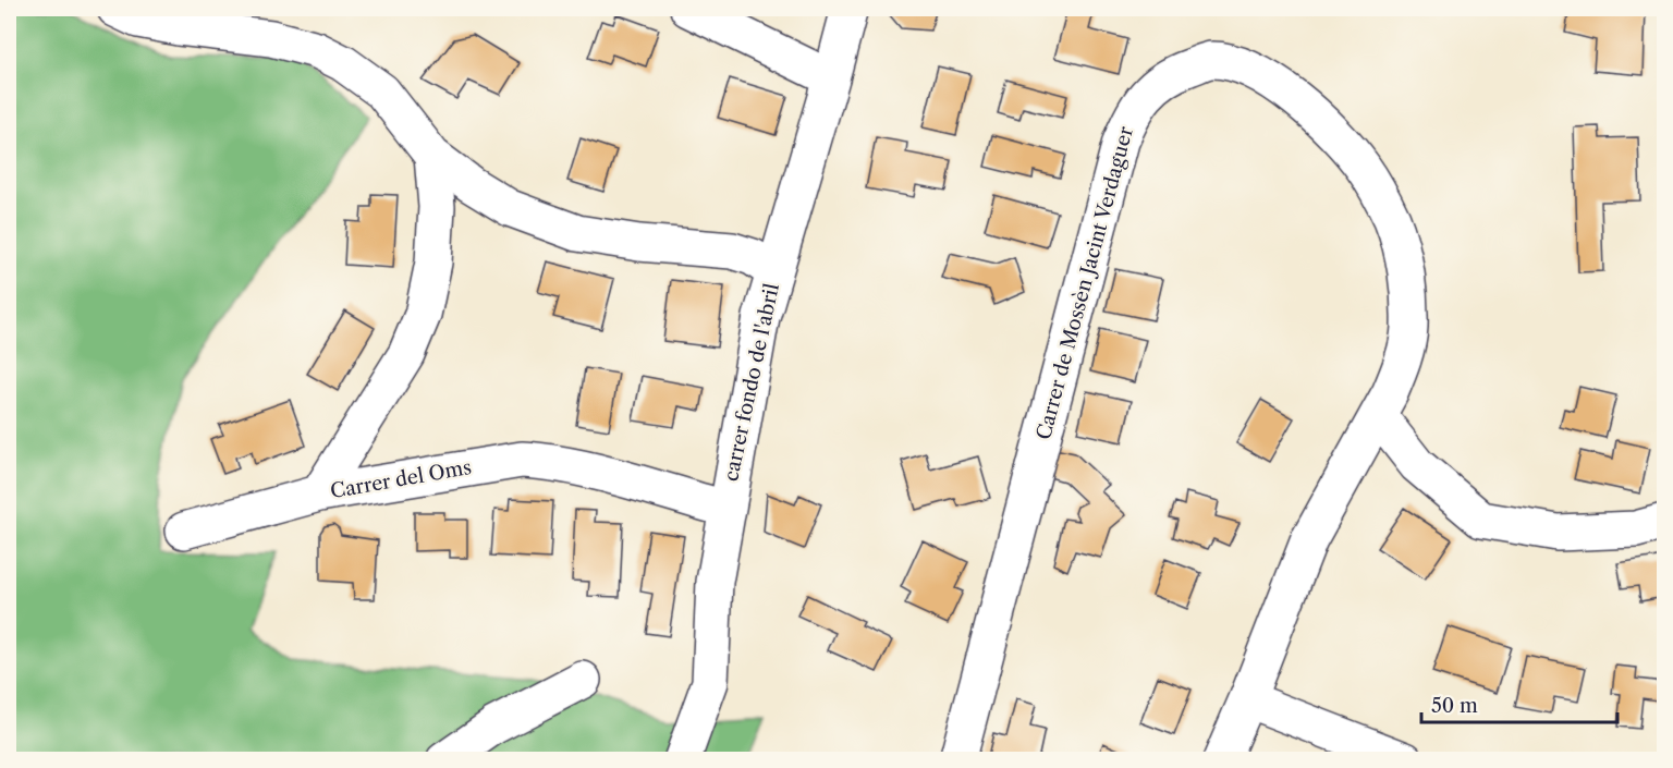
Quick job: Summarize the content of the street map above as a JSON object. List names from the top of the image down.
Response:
{
  "streets": {
    "street": ["Carrer de Mossèn Jacint Verdaguer", "carrer fondo de l'abril", "Carrer del Oms"]
  },
  "crossings": [
    ["carrer fondo de l'abril", "Carrer del Oms"]
  ],
  "scale_bar": "50 m"
}
